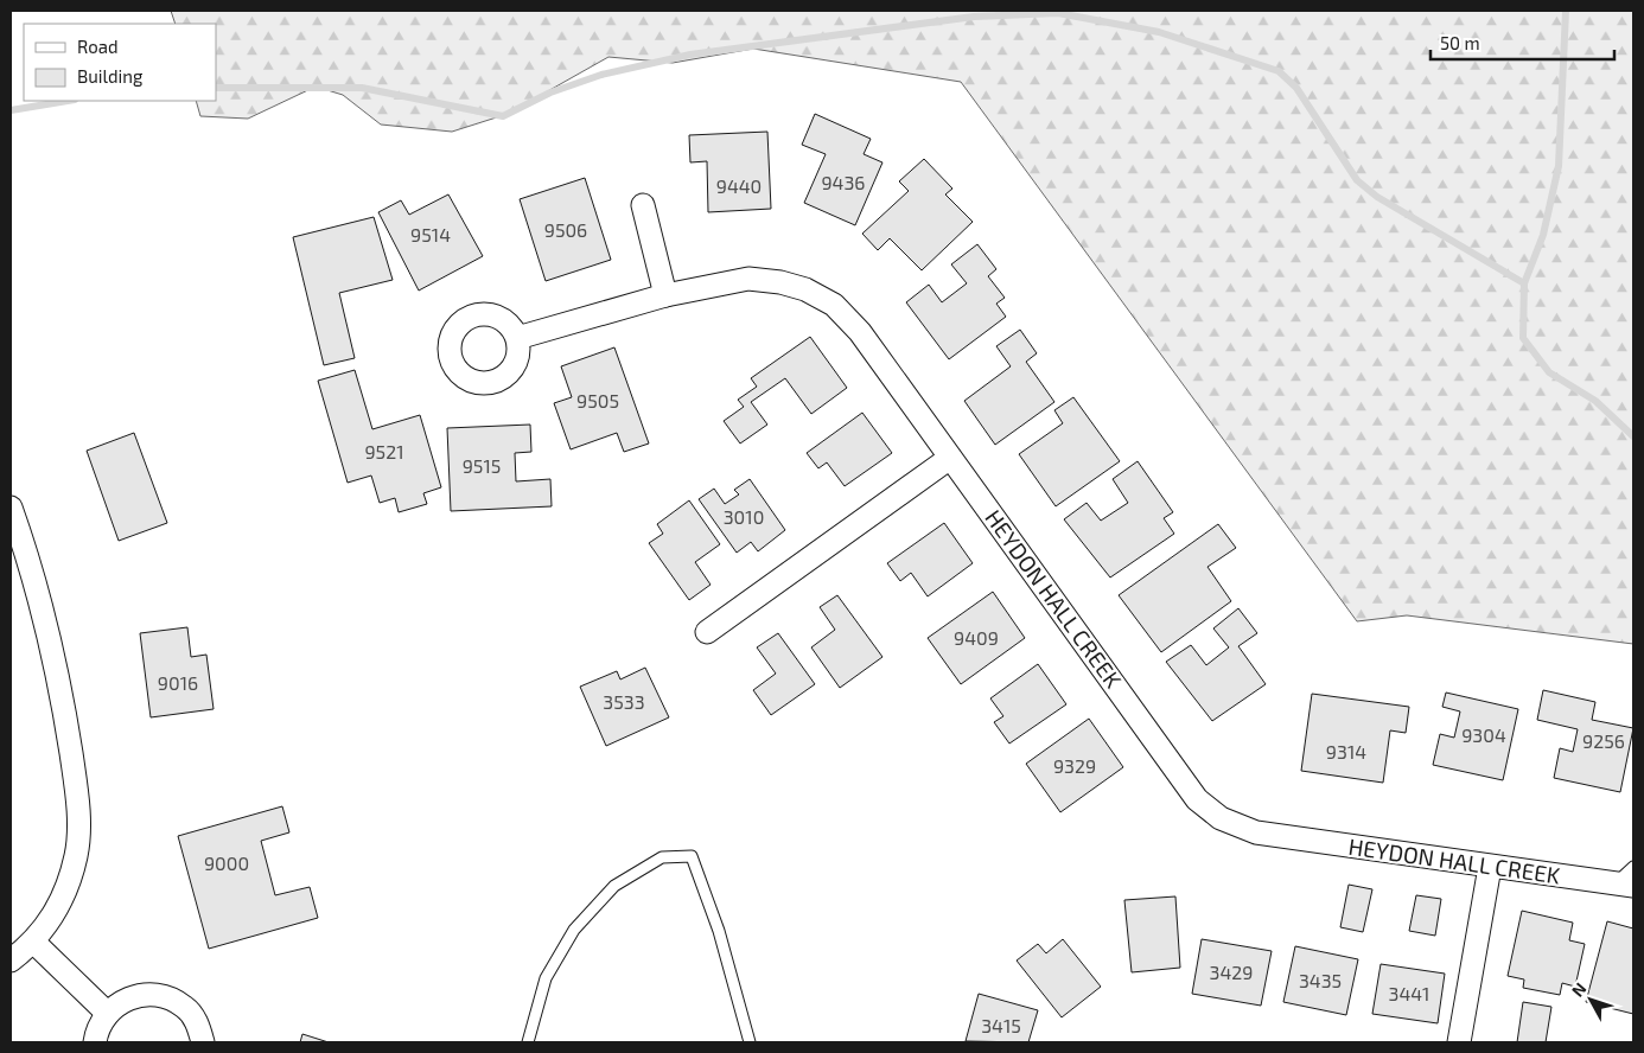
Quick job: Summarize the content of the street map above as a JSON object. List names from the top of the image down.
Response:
{
  "streets": {
    "street": ["HEYDON HALL CREEK"]
  },
  "house_numbers": [
    "9436",
    "9440",
    "9506",
    "9514",
    "9505",
    "9521",
    "9515",
    "3010",
    "9409",
    "9016",
    "3533",
    "9304",
    "9256",
    "9314",
    "9329",
    "9000",
    "3429",
    "3435",
    "3441",
    "3415"
  ],
  "legend": ["Road", "Building"],
  "scale_bar": "50 m",
  "north": "top left"
}
